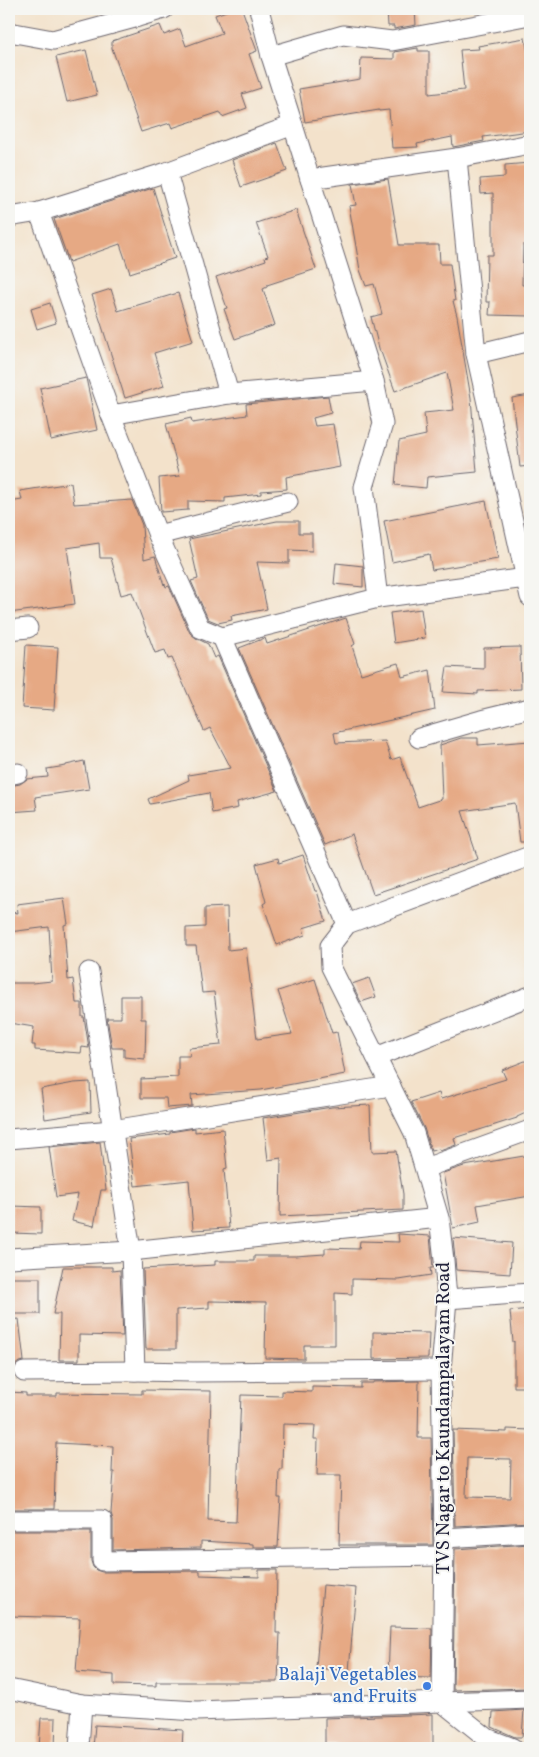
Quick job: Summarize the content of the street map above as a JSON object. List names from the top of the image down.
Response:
{
  "streets": {
    "street": ["TVS Nagar to Kaundampalayam Road"]
  },
  "places": ["Balaji Vegetables and Fruits"]
}
